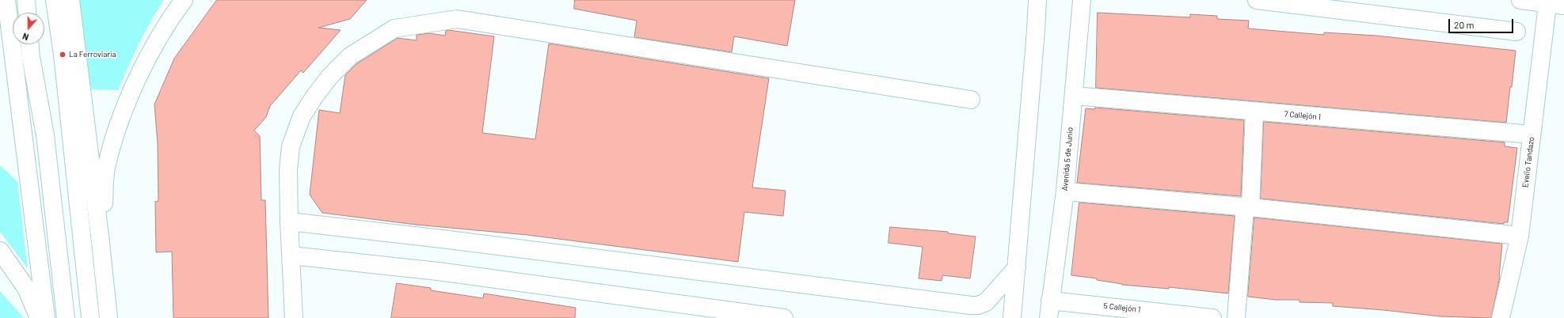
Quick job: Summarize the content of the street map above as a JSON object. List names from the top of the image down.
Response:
{
  "streets": {
    "street": [
      "7 Callejón 1",
      "Avenida 5 de Junio",
      "Evelio Tandazo",
      "5 Callejón 1"
    ]
  },
  "crossings": [
    ["7 Callejón 1", "Avenida 5 de Junio"],
    ["7 Callejón 1", "Evelio Tandazo"],
    ["Avenida 5 de Junio", "5 Callejón 1"]
  ],
  "places": ["La Ferroviaria"],
  "scale_bar": "20 m",
  "north": "bottom"
}
